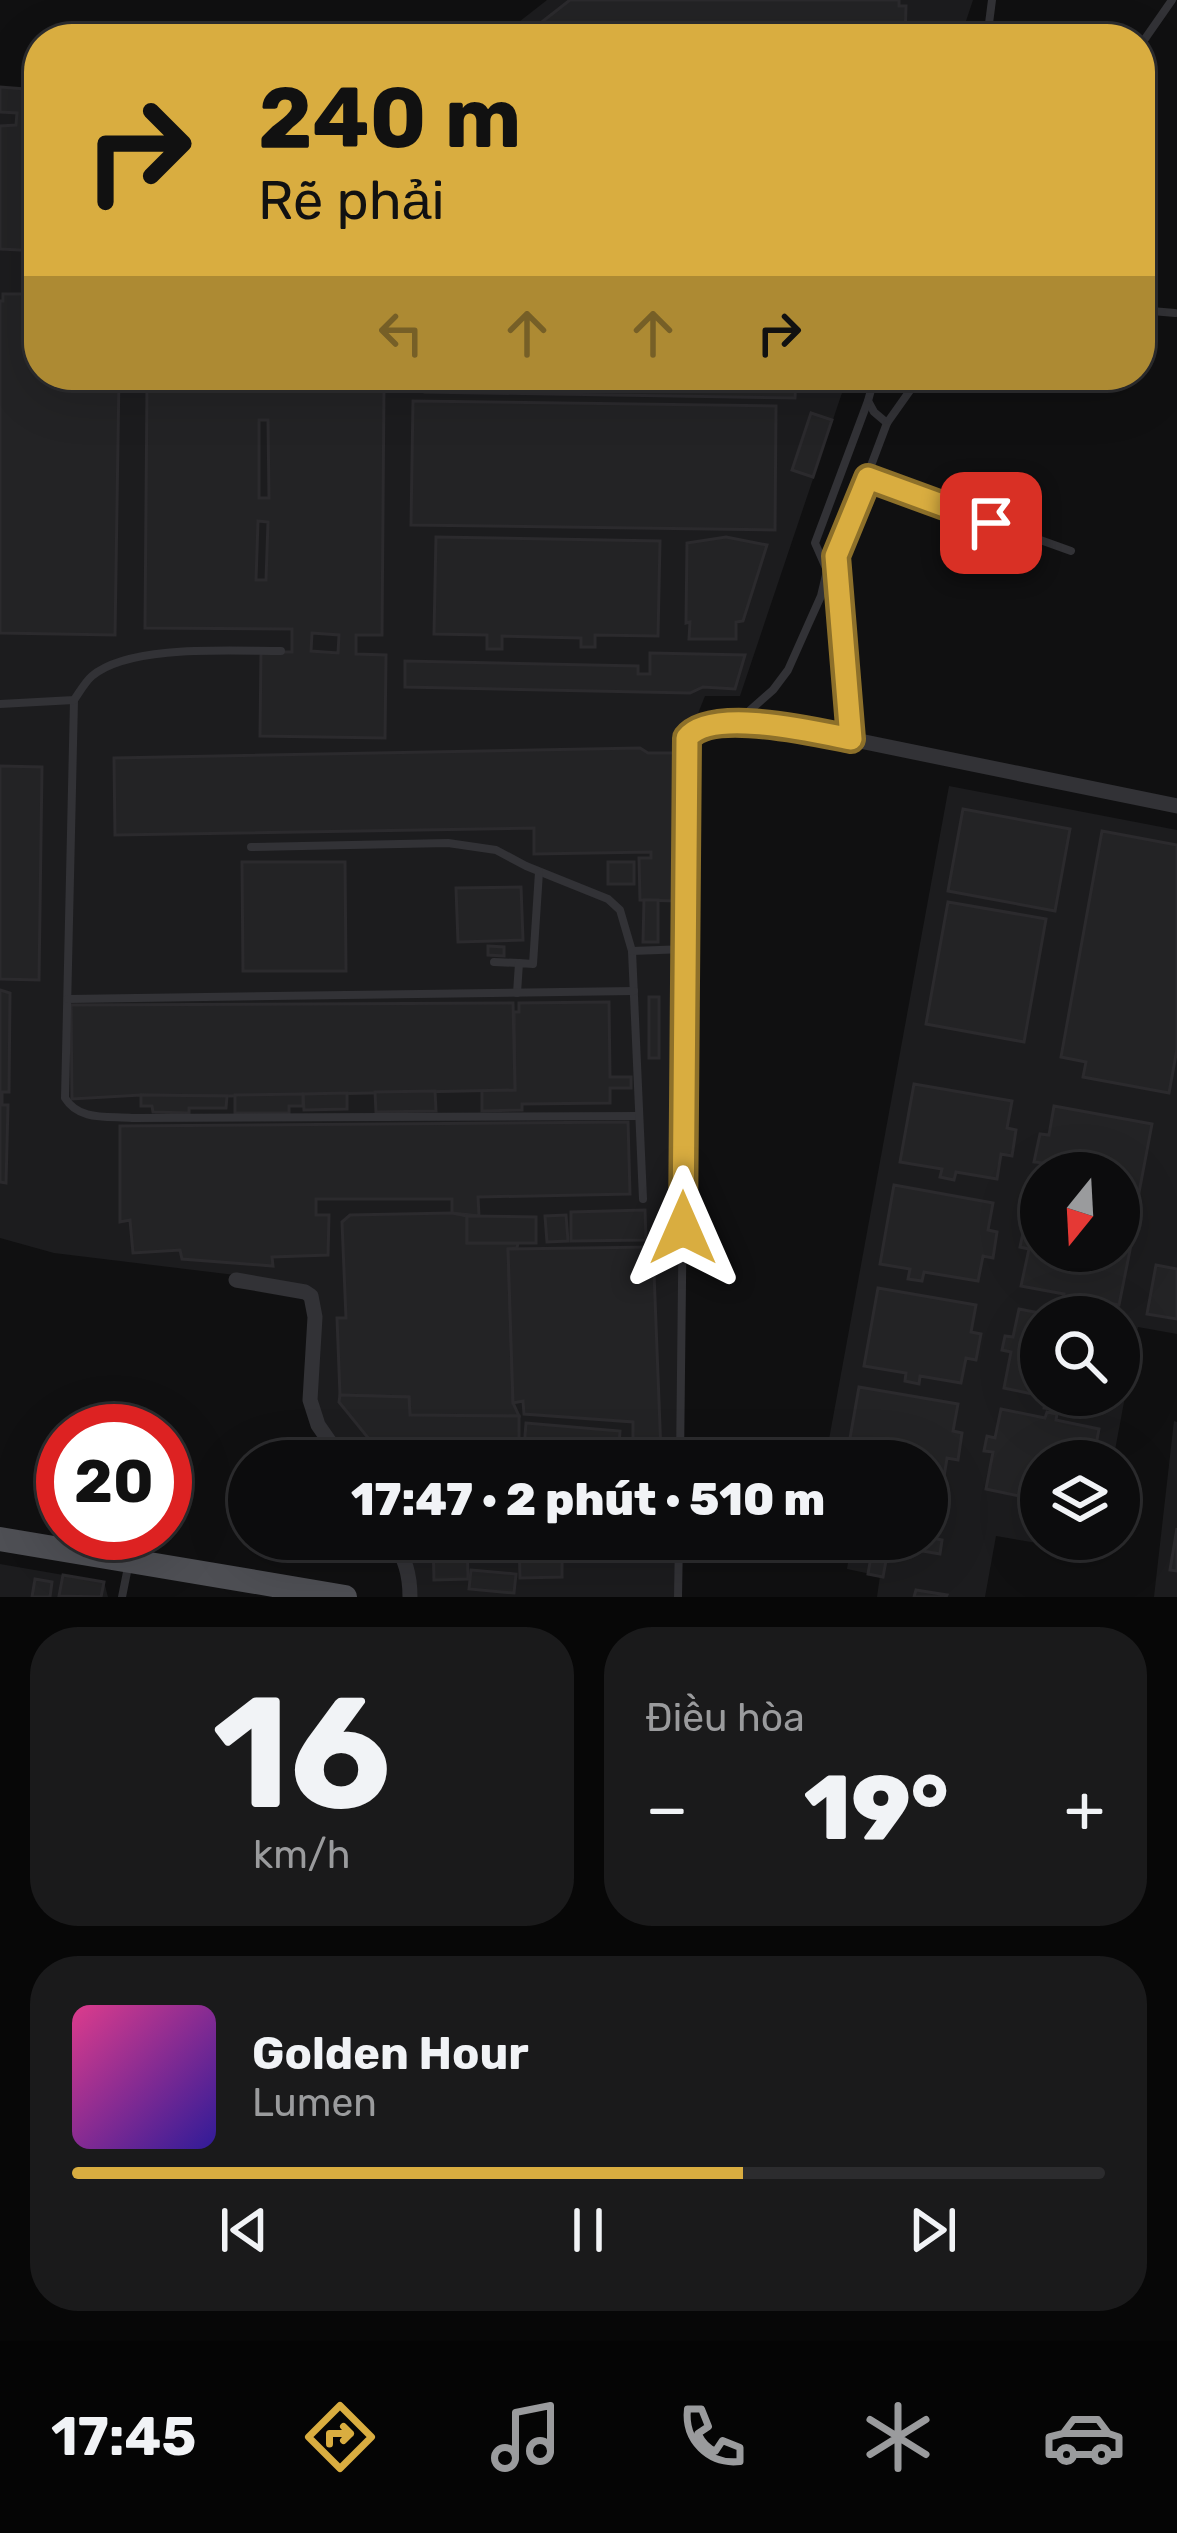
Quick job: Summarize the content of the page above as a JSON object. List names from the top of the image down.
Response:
{
  "north": "bottom",
  "page": {
    "turn": ["240 m", "Rẽ phải"],
    "limit": "20",
    "trip": "17:47 · 2 phút · 510 m",
    "tile": [
      ["16", "km/h"],
      "Điều hòa"
    ],
    "heat": ["−", "19°", "+"],
    "song": ["Golden Hour", "Lumen"],
    "tabs": "17:45"
  }
}
